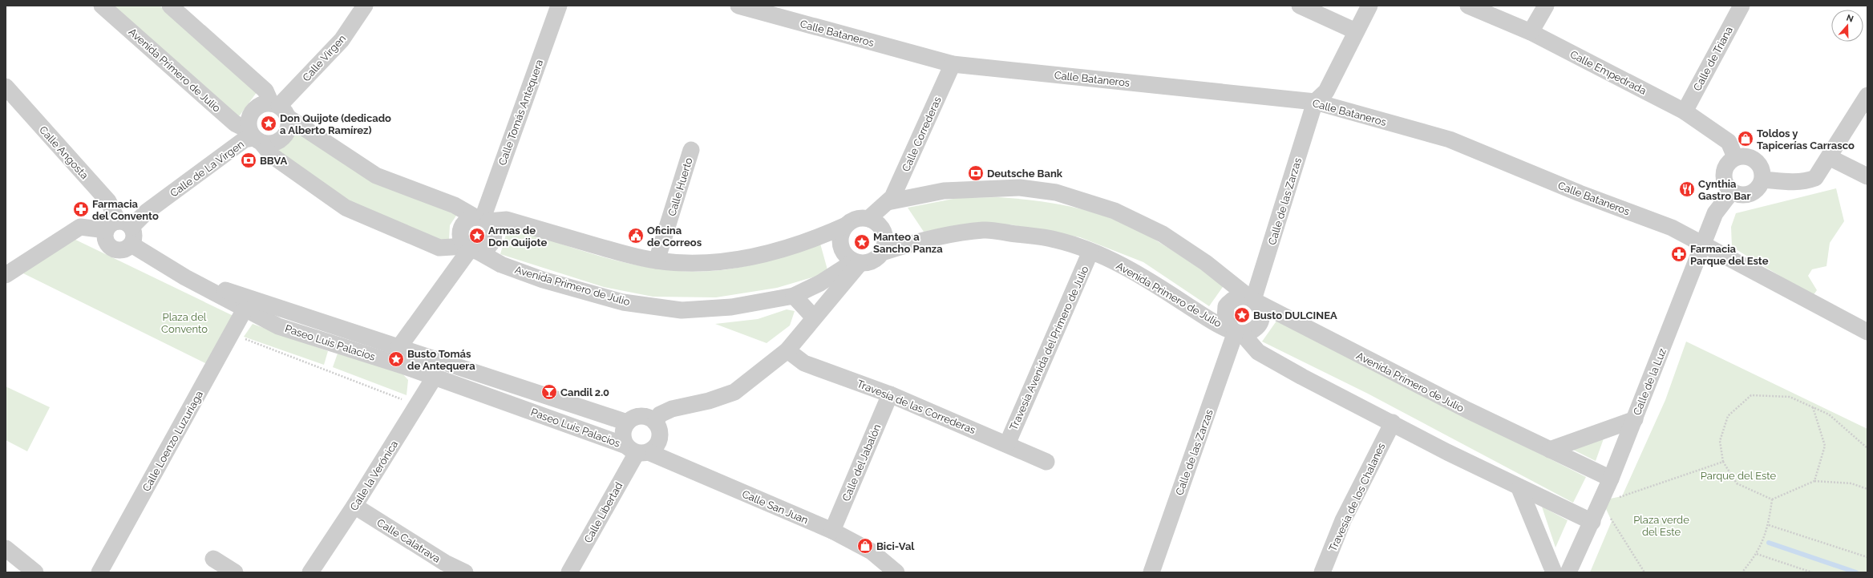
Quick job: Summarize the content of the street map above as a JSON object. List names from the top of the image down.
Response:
{
  "streets": {
    "street": [
      "Calle Bataneros",
      "Calle Virgen",
      "Calle de Triana",
      "Avenida Primero de Julio",
      "Calle Empedrada",
      "Calle Tomás Antequera",
      "Calle Correderas",
      "Calle Angosta",
      "Calle de La Virgen",
      "Calle Huerto",
      "Calle de las Zarzas",
      "Paseo Luis Palacios",
      "Travesía Avenida del Primero de Julio",
      "Calle de la Luz",
      "Travesía de las Correderas",
      "Calle Loenzo Luzuriaga",
      "Calle del Jabalón",
      "Calle la Verónica",
      "Travesía de los Chalanes",
      "Calle San Juan",
      "Calle Libertad",
      "Calle Calatrava"
    ]
  },
  "crossings": [
    ["Calle Bataneros", "Calle Correderas"],
    ["Calle Bataneros", "Calle de las Zarzas"],
    ["Calle Bataneros", "Calle de la Luz"],
    ["Calle Virgen", "Avenida Primero de Julio"],
    ["Calle Virgen", "Calle de La Virgen"],
    ["Calle de Triana", "Calle Empedrada"],
    ["Avenida Primero de Julio", "Calle Tomás Antequera"],
    ["Avenida Primero de Julio", "Calle Correderas"],
    ["Avenida Primero de Julio", "Calle de La Virgen"],
    ["Avenida Primero de Julio", "Calle de las Zarzas"],
    ["Avenida Primero de Julio", "Travesía Avenida del Primero de Julio"],
    ["Avenida Primero de Julio", "Calle de la Luz"],
    ["Avenida Primero de Julio", "Travesía de los Chalanes"],
    ["Calle Empedrada", "Calle de la Luz"],
    ["Calle Angosta", "Calle de La Virgen"],
    ["Calle Angosta", "Paseo Luis Palacios"],
    ["Calle de La Virgen", "Paseo Luis Palacios"],
    ["Paseo Luis Palacios", "Calle Loenzo Luzuriaga"],
    ["Paseo Luis Palacios", "Calle la Verónica"],
    ["Paseo Luis Palacios", "Calle San Juan"],
    ["Paseo Luis Palacios", "Calle Libertad"],
    ["Travesía Avenida del Primero de Julio", "Travesía de las Correderas"],
    ["Travesía de las Correderas", "Calle del Jabalón"],
    ["Calle del Jabalón", "Calle San Juan"],
    ["Calle la Verónica", "Calle Calatrava"],
    ["Calle San Juan", "Calle Libertad"]
  ],
  "parks": ["Plaza del Convento", "Parque del Este", "Plaza verde del Este"],
  "places": {
    "place": [
      "Don Quijote (dedicado a Alberto Ramírez)",
      "Armas de Don Quijote",
      "Manteo a Sancho Panza",
      "Busto DULCINEA",
      "Busto Tomás de Antequera"
    ],
    "shop": ["Toldos y Tapicerías Carrasco", "Bici-Val"],
    "bank": ["BBVA", "Deutsche Bank"],
    "restaurant": ["Cynthia Gastro Bar"],
    "pharmacy": ["Farmacia del Convento", "Farmacia Parque del Este"],
    "public building": ["Oficina de Correos"],
    "bar": ["Candil 2.0"]
  },
  "north": "top"
}
